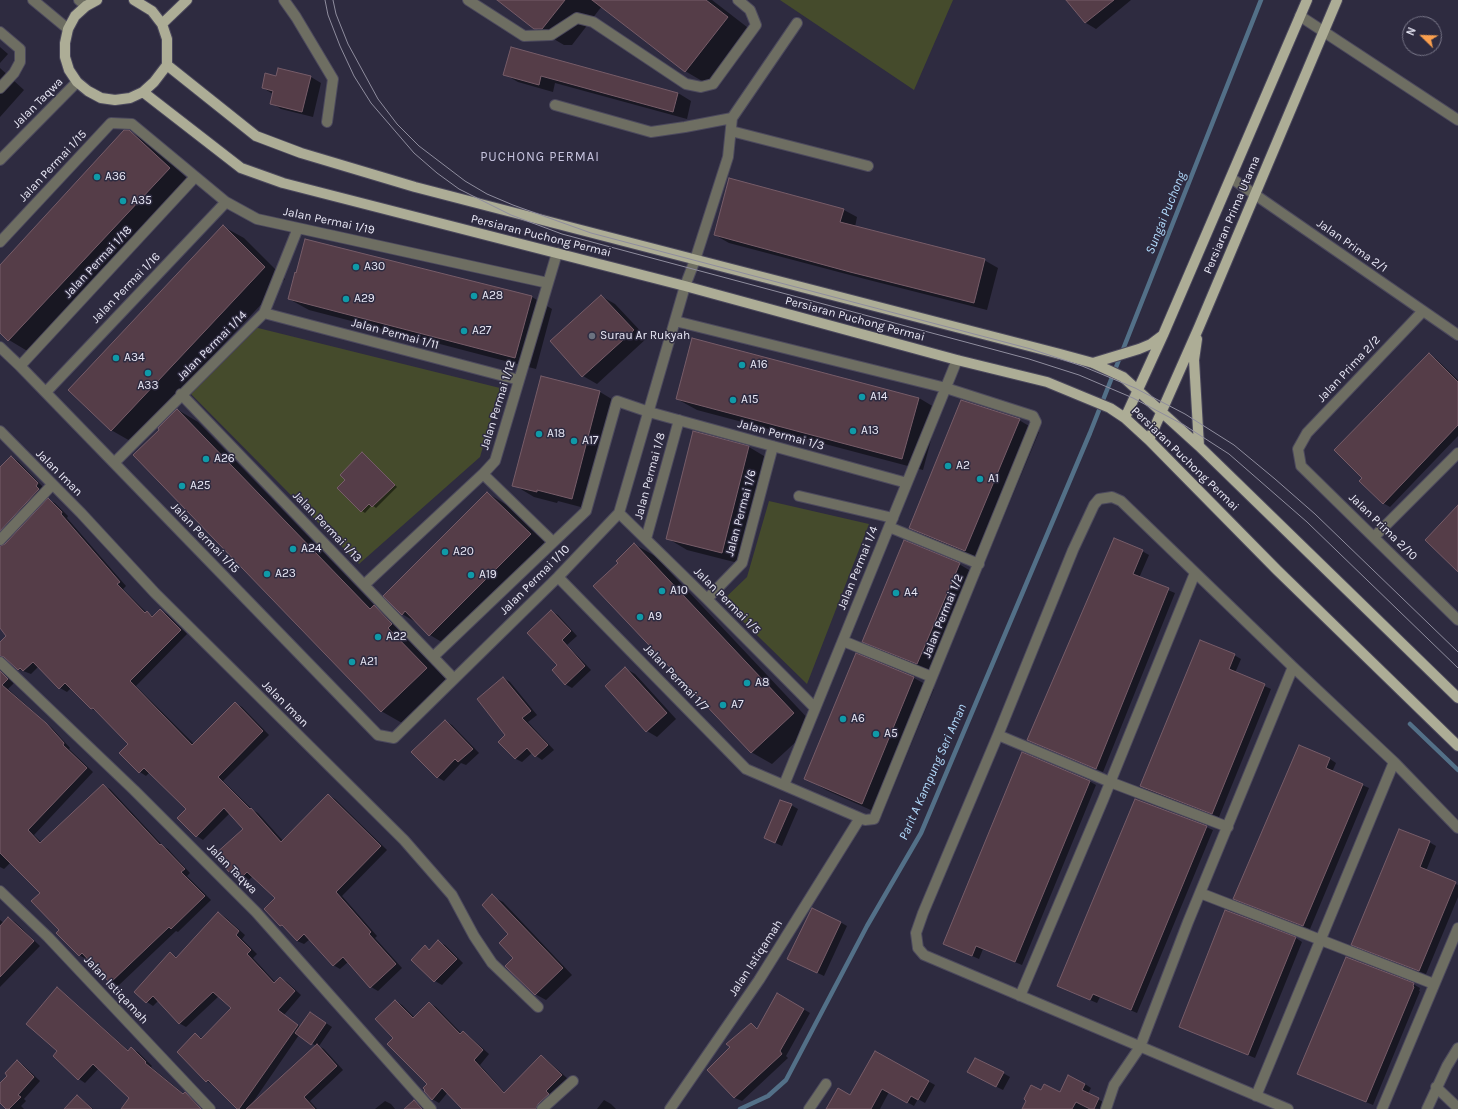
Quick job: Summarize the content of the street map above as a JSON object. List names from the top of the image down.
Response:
{
  "streets": {
    "main road": ["Persiaran Prima Utama", "Persiaran Puchong Permai"],
    "street": [
      "Jalan Taqwa",
      "Jalan Permai 1/15",
      "Jalan Permai 1/19",
      "Jalan Prima 2/1",
      "Jalan Permai 1/18",
      "Jalan Permai 1/16",
      "Jalan Permai 1/11",
      "Jalan Permai 1/14",
      "Jalan Prima 2/2",
      "Jalan Permai 1/12",
      "Jalan Permai 1/3",
      "Jalan Iman",
      "Jalan Permai 1/8",
      "Jalan Permai 1/6",
      "Jalan Permai 1/13",
      "Jalan Prima 2/10",
      "Jalan Permai 1/4",
      "Jalan Permai 1/10",
      "Jalan Permai 1/5",
      "Jalan Permai 1/2",
      "Jalan Permai 1/7",
      "Jalan Istiqamah"
    ]
  },
  "crossings": [
    ["Jalan Permai 1/15", "Jalan Permai 1/19"],
    ["Jalan Permai 1/15", "Jalan Permai 1/18"],
    ["Jalan Permai 1/15", "Jalan Permai 1/16"],
    ["Jalan Permai 1/15", "Jalan Permai 1/14"],
    ["Jalan Permai 1/15", "Jalan Permai 1/10"],
    ["Persiaran Prima Utama", "Persiaran Puchong Permai"],
    ["Persiaran Prima Utama", "Jalan Prima 2/1"],
    ["Jalan Permai 1/19", "Jalan Permai 1/18"],
    ["Jalan Permai 1/19", "Jalan Permai 1/16"],
    ["Jalan Permai 1/19", "Jalan Permai 1/14"],
    ["Jalan Permai 1/19", "Jalan Permai 1/12"],
    ["Persiaran Puchong Permai", "Jalan Permai 1/12"],
    ["Persiaran Puchong Permai", "Jalan Permai 1/4"],
    ["Persiaran Puchong Permai", "Jalan Permai 1/10"],
    ["Jalan Prima 2/1", "Jalan Prima 2/2"],
    ["Jalan Permai 1/11", "Jalan Permai 1/14"],
    ["Jalan Permai 1/11", "Jalan Permai 1/12"],
    ["Jalan Permai 1/14", "Jalan Permai 1/13"],
    ["Jalan Prima 2/2", "Jalan Prima 2/10"],
    ["Jalan Permai 1/12", "Jalan Permai 1/13"],
    ["Jalan Permai 1/3", "Jalan Permai 1/8"],
    ["Jalan Permai 1/3", "Jalan Permai 1/6"],
    ["Jalan Permai 1/3", "Jalan Permai 1/4"],
    ["Jalan Permai 1/3", "Jalan Permai 1/10"],
    ["Jalan Permai 1/8", "Jalan Permai 1/5"],
    ["Jalan Permai 1/6", "Jalan Permai 1/5"],
    ["Jalan Permai 1/13", "Jalan Permai 1/10"],
    ["Jalan Permai 1/4", "Jalan Permai 1/5"],
    ["Jalan Permai 1/4", "Jalan Permai 1/2"],
    ["Jalan Permai 1/4", "Jalan Permai 1/7"],
    ["Jalan Permai 1/10", "Jalan Permai 1/5"],
    ["Jalan Permai 1/10", "Jalan Permai 1/2"],
    ["Jalan Permai 1/10", "Jalan Permai 1/7"],
    ["Jalan Permai 1/2", "Jalan Istiqamah"]
  ],
  "districts": ["PUCHONG PERMAI"],
  "water": ["Sungai Puchong", "Parit A Kampung Seri Aman"],
  "places": [
    "A36",
    "A35",
    "A30",
    "A28",
    "A29",
    "A27",
    "Surau Ar Rukyah",
    "A34",
    "A16",
    "A33",
    "A14",
    "A15",
    "A13",
    "A18",
    "A17",
    "A26",
    "A2",
    "A1",
    "A25",
    "A24",
    "A20",
    "A23",
    "A19",
    "A10",
    "A4",
    "A9",
    "A22",
    "A21",
    "A8",
    "A7",
    "A6",
    "A5"
  ],
  "north": "top left"
}
